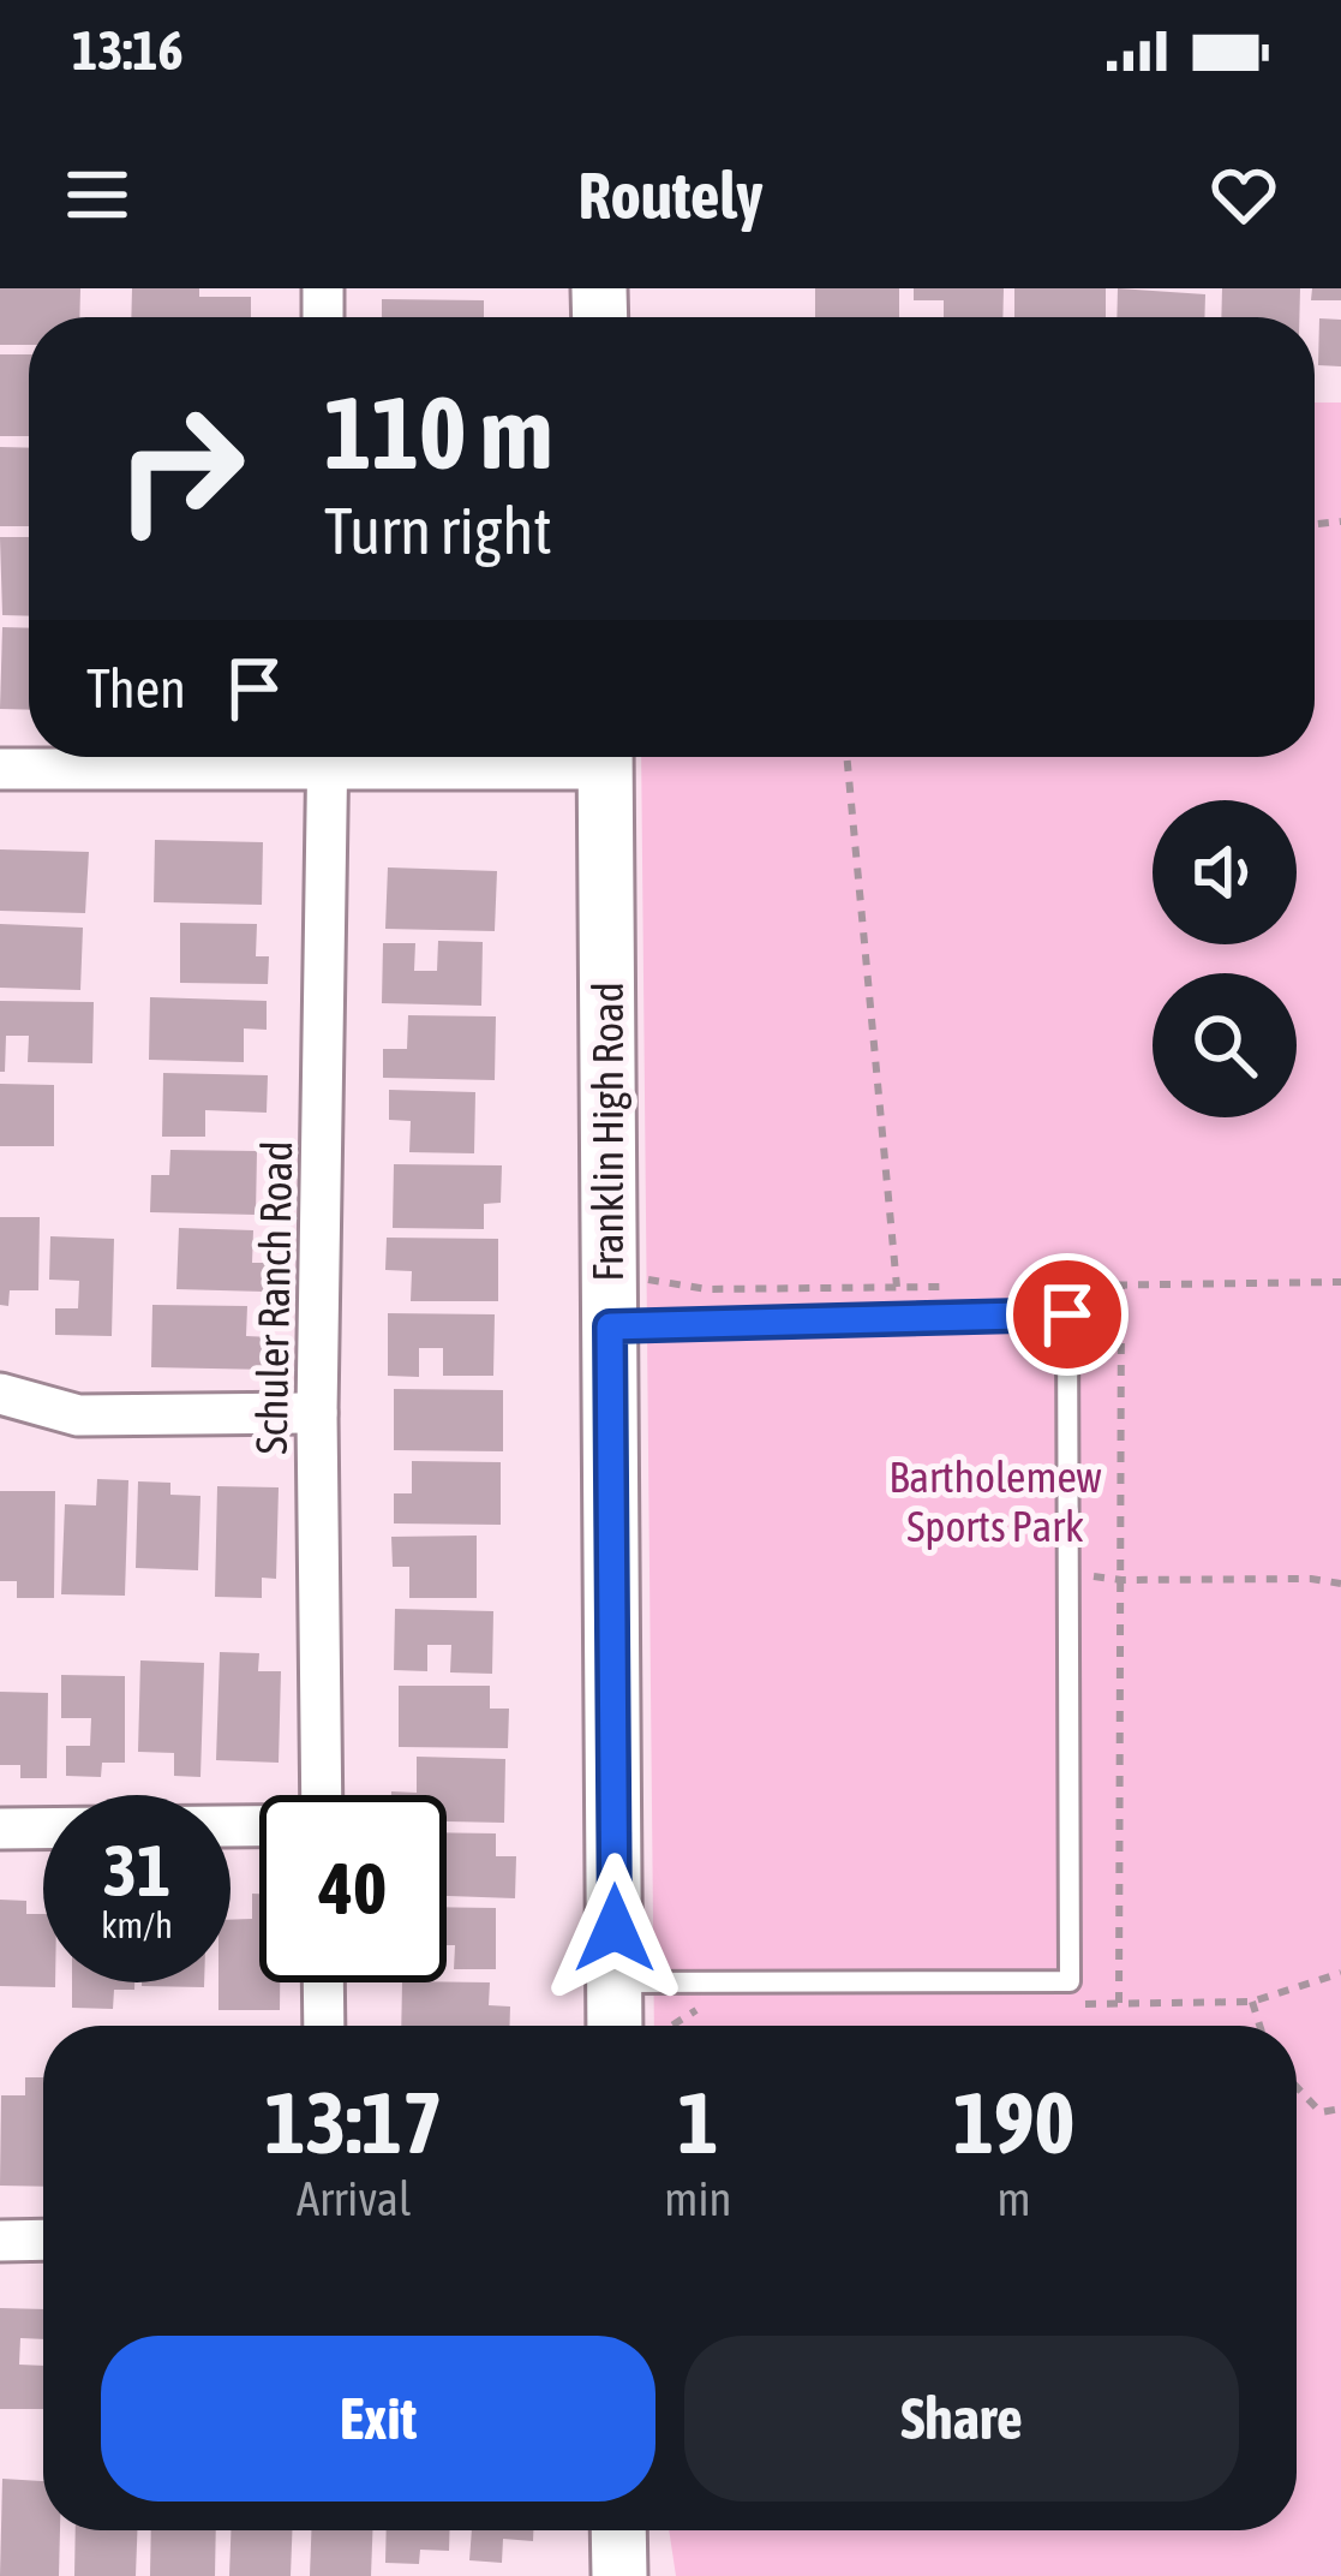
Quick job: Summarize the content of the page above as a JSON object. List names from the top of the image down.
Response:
{
  "streets": {
    "street": ["Franklin High Road", "Schuler Ranch Road"]
  },
  "parks": ["Bartholemew Sports Park"],
  "page": {
    "status": "13:16",
    "header": "Routely",
    "turn": ["110 m", "Turn right"],
    "then": "Then",
    "speed": "31 km/h",
    "limit": "40",
    "eta": [
      "13:17",
      "Arrival",
      "1",
      "min",
      "190",
      "m"
    ],
    "buttons": ["Exit", "Share"]
  }
}
